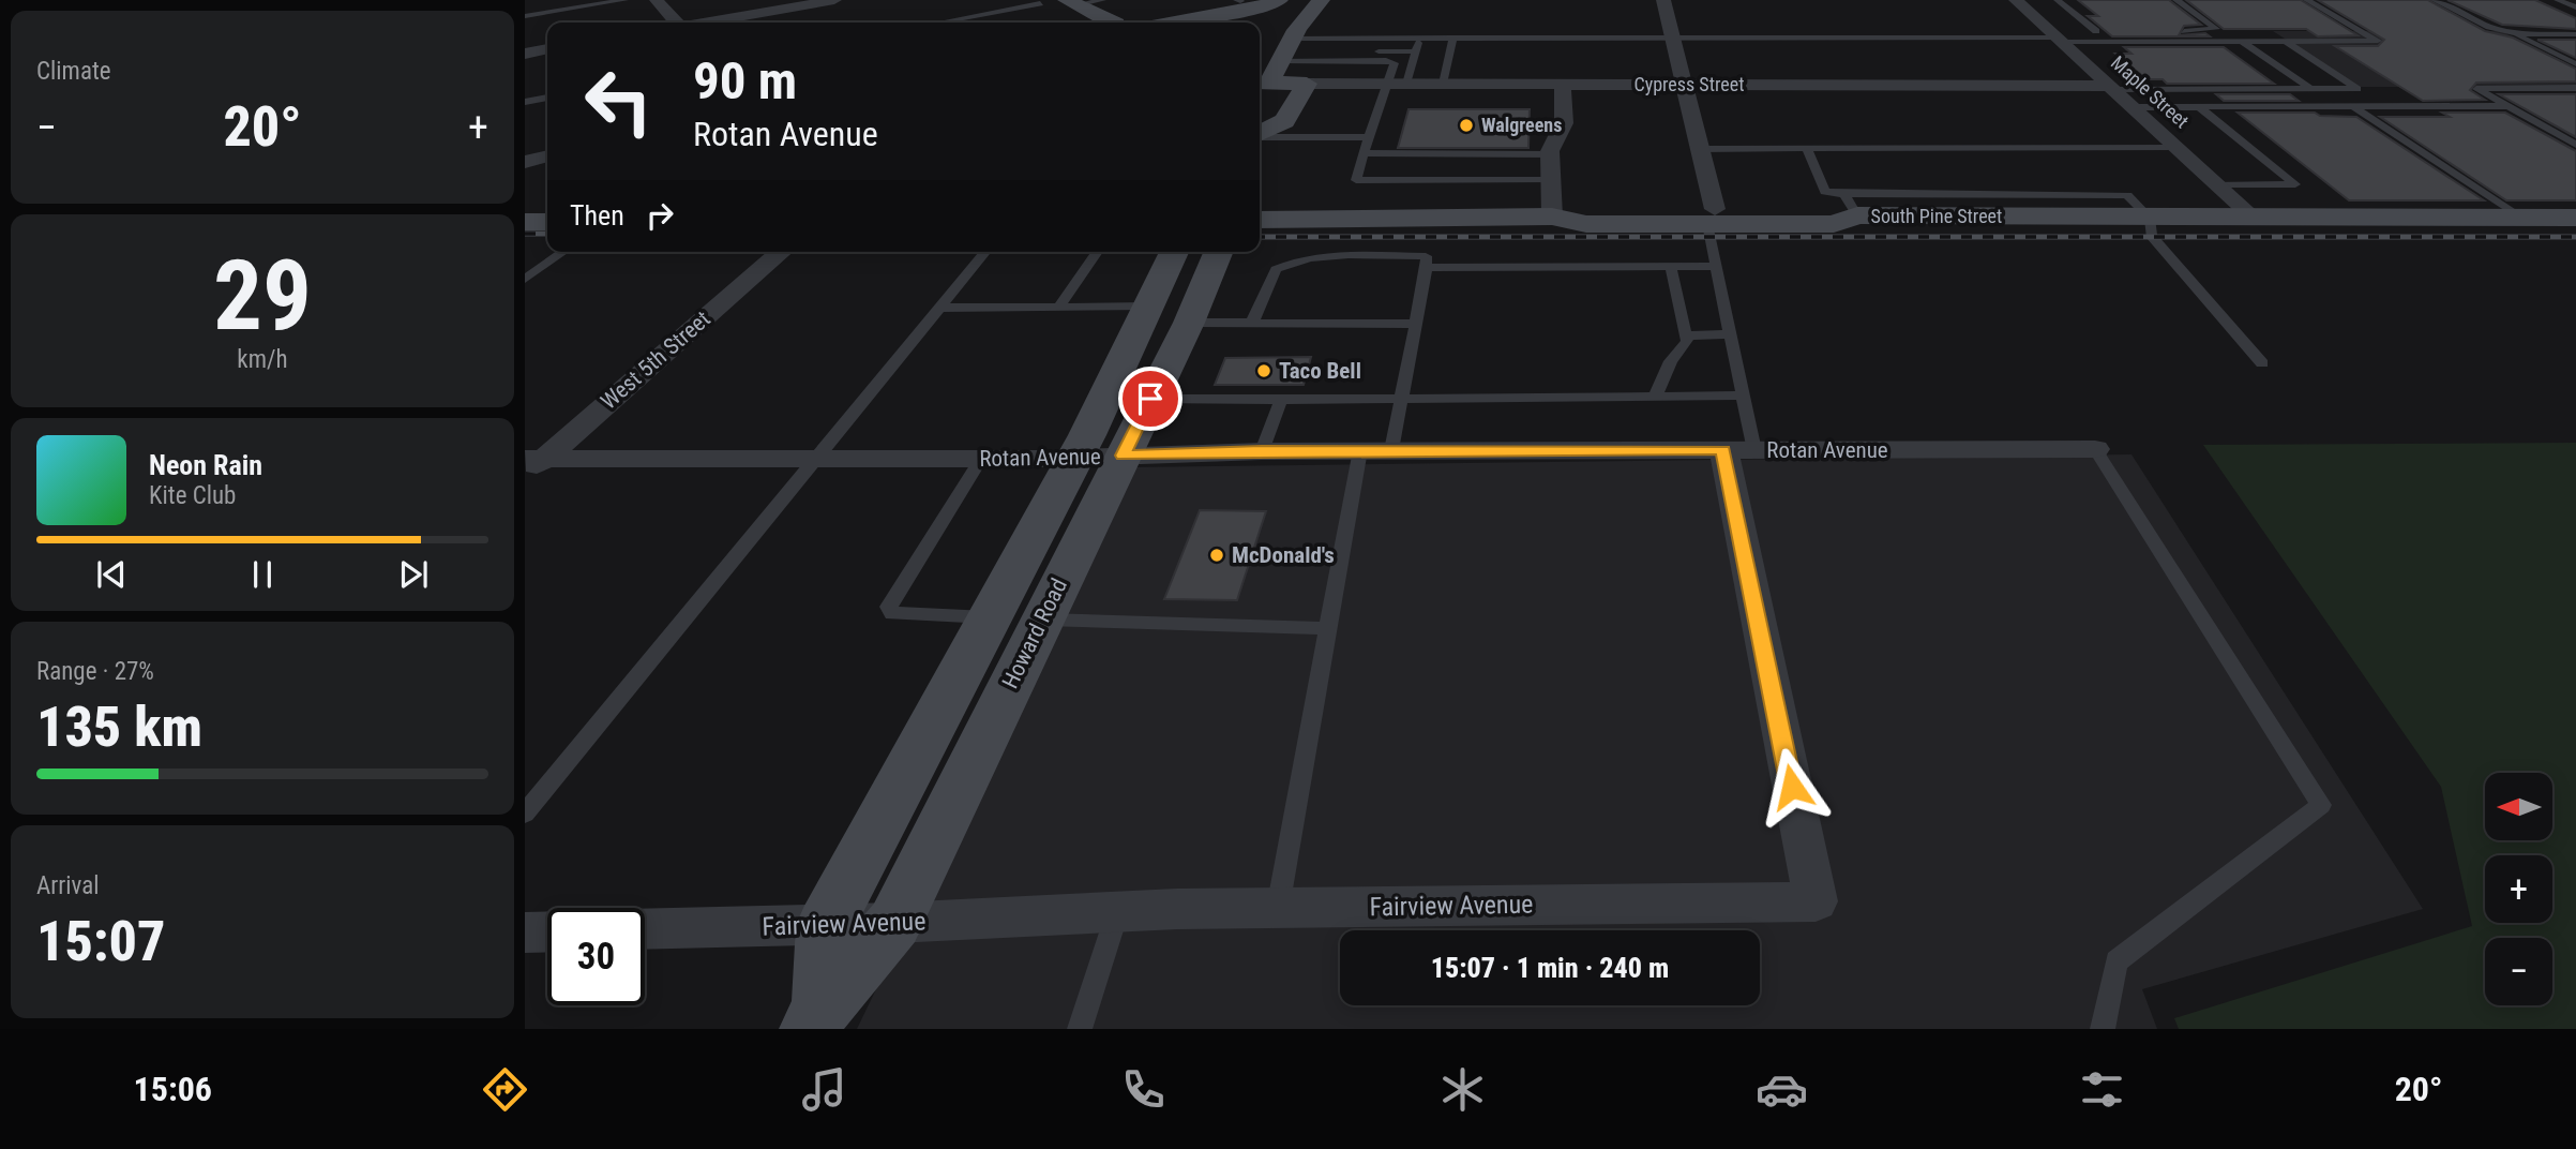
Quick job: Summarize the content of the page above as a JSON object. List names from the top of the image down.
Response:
{
  "streets": {
    "main road": ["Cypress Street", "South Pine Street", "Howard Road"],
    "street": [
      "Maple Street",
      "West 5th Street",
      "Rotan Avenue",
      "Fairview Avenue"
    ]
  },
  "crossings": [
    ["Cypress Street", "Maple Street"],
    ["Maple Street", "South Pine Street"],
    ["West 5th Street", "Rotan Avenue"],
    ["Rotan Avenue", "Howard Road"],
    ["Rotan Avenue", "Fairview Avenue"],
    ["Howard Road", "Fairview Avenue"]
  ],
  "places": ["Walgreens", "Taco Bell", "McDonald's"],
  "north": "left",
  "page": {
    "tile": [
      "Climate",
      ["29", "km/h"],
      ["Range · 27%", "135 km"],
      ["Arrival", "15:07"]
    ],
    "turn": ["90 m", "Rotan Avenue"],
    "heat": ["−", "20°", "+"],
    "then": "Then",
    "song": ["Neon Rain", "Kite Club"],
    "map_buttons": ["+", "−"],
    "limit": "30",
    "trip": "15:07 · 1 min · 240 m",
    "tabs": ["15:06", "20°"]
  }
}
